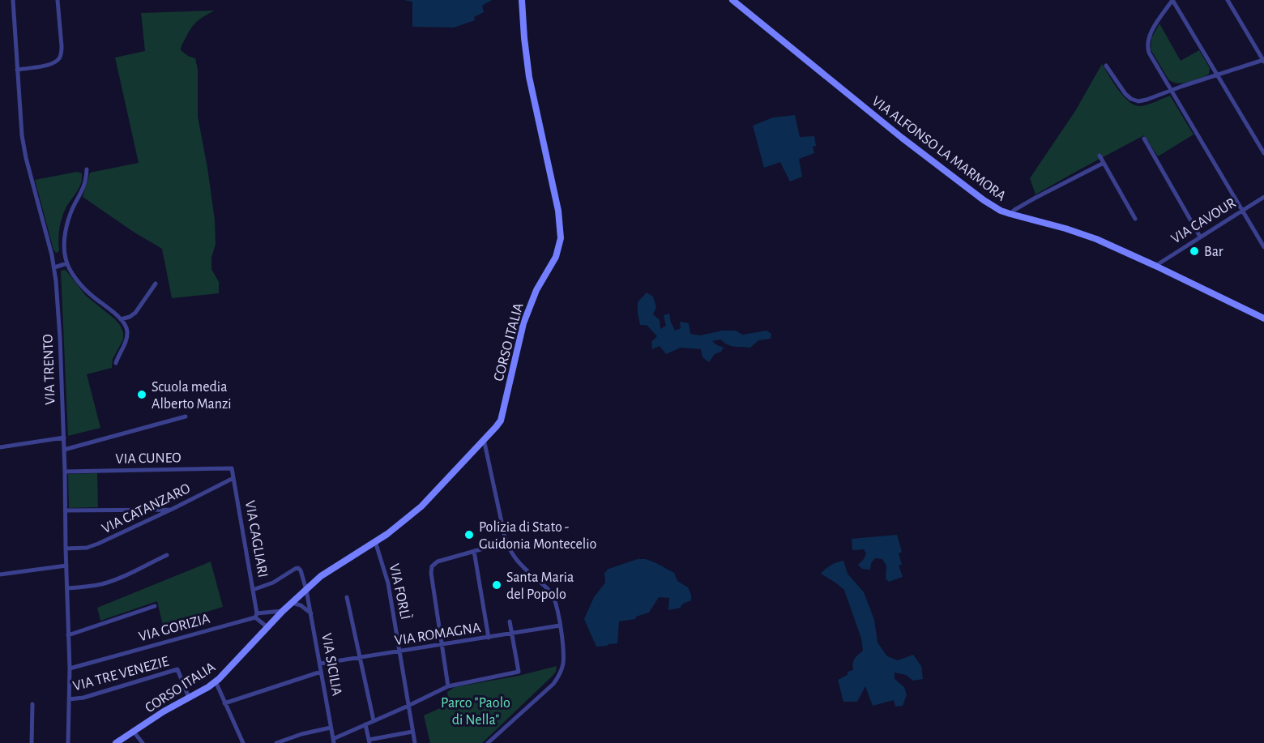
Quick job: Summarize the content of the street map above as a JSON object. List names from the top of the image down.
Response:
{
  "streets": {
    "street": [
      "VIA ALFONSO LA MARMORA",
      "VIA CAVOUR",
      "CORSO ITALIA",
      "VIA TRENTO",
      "VIA CUNEO",
      "VIA CATANZARO",
      "VIA CAGLIARI",
      "VIA FORLÌ",
      "VIA GORIZIA",
      "VIA ROMAGNA",
      "VIA SICILIA",
      "VIA TRE VENEZIE"
    ]
  },
  "crossings": [
    ["VIA ALFONSO LA MARMORA", "VIA CAVOUR"],
    ["CORSO ITALIA", "VIA FORLÌ"],
    ["CORSO ITALIA", "VIA GORIZIA"],
    ["CORSO ITALIA", "VIA SICILIA"],
    ["CORSO ITALIA", "VIA TRE VENEZIE"],
    ["VIA TRENTO", "VIA CUNEO"],
    ["VIA TRENTO", "VIA CATANZARO"],
    ["VIA TRENTO", "VIA GORIZIA"],
    ["VIA TRENTO", "VIA TRE VENEZIE"],
    ["VIA CUNEO", "VIA CAGLIARI"],
    ["VIA CATANZARO", "VIA CAGLIARI"],
    ["VIA CAGLIARI", "VIA GORIZIA"],
    ["VIA CAGLIARI", "VIA SICILIA"],
    ["VIA FORLÌ", "VIA ROMAGNA"],
    ["VIA ROMAGNA", "VIA SICILIA"]
  ],
  "parks": ["Parco \"Paolo di Nella\""],
  "places": [
    "Bar",
    "Scuola media Alberto Manzi",
    "Polizia di Stato - Guidonia Montecelio",
    "Santa Maria del Popolo"
  ]
}
